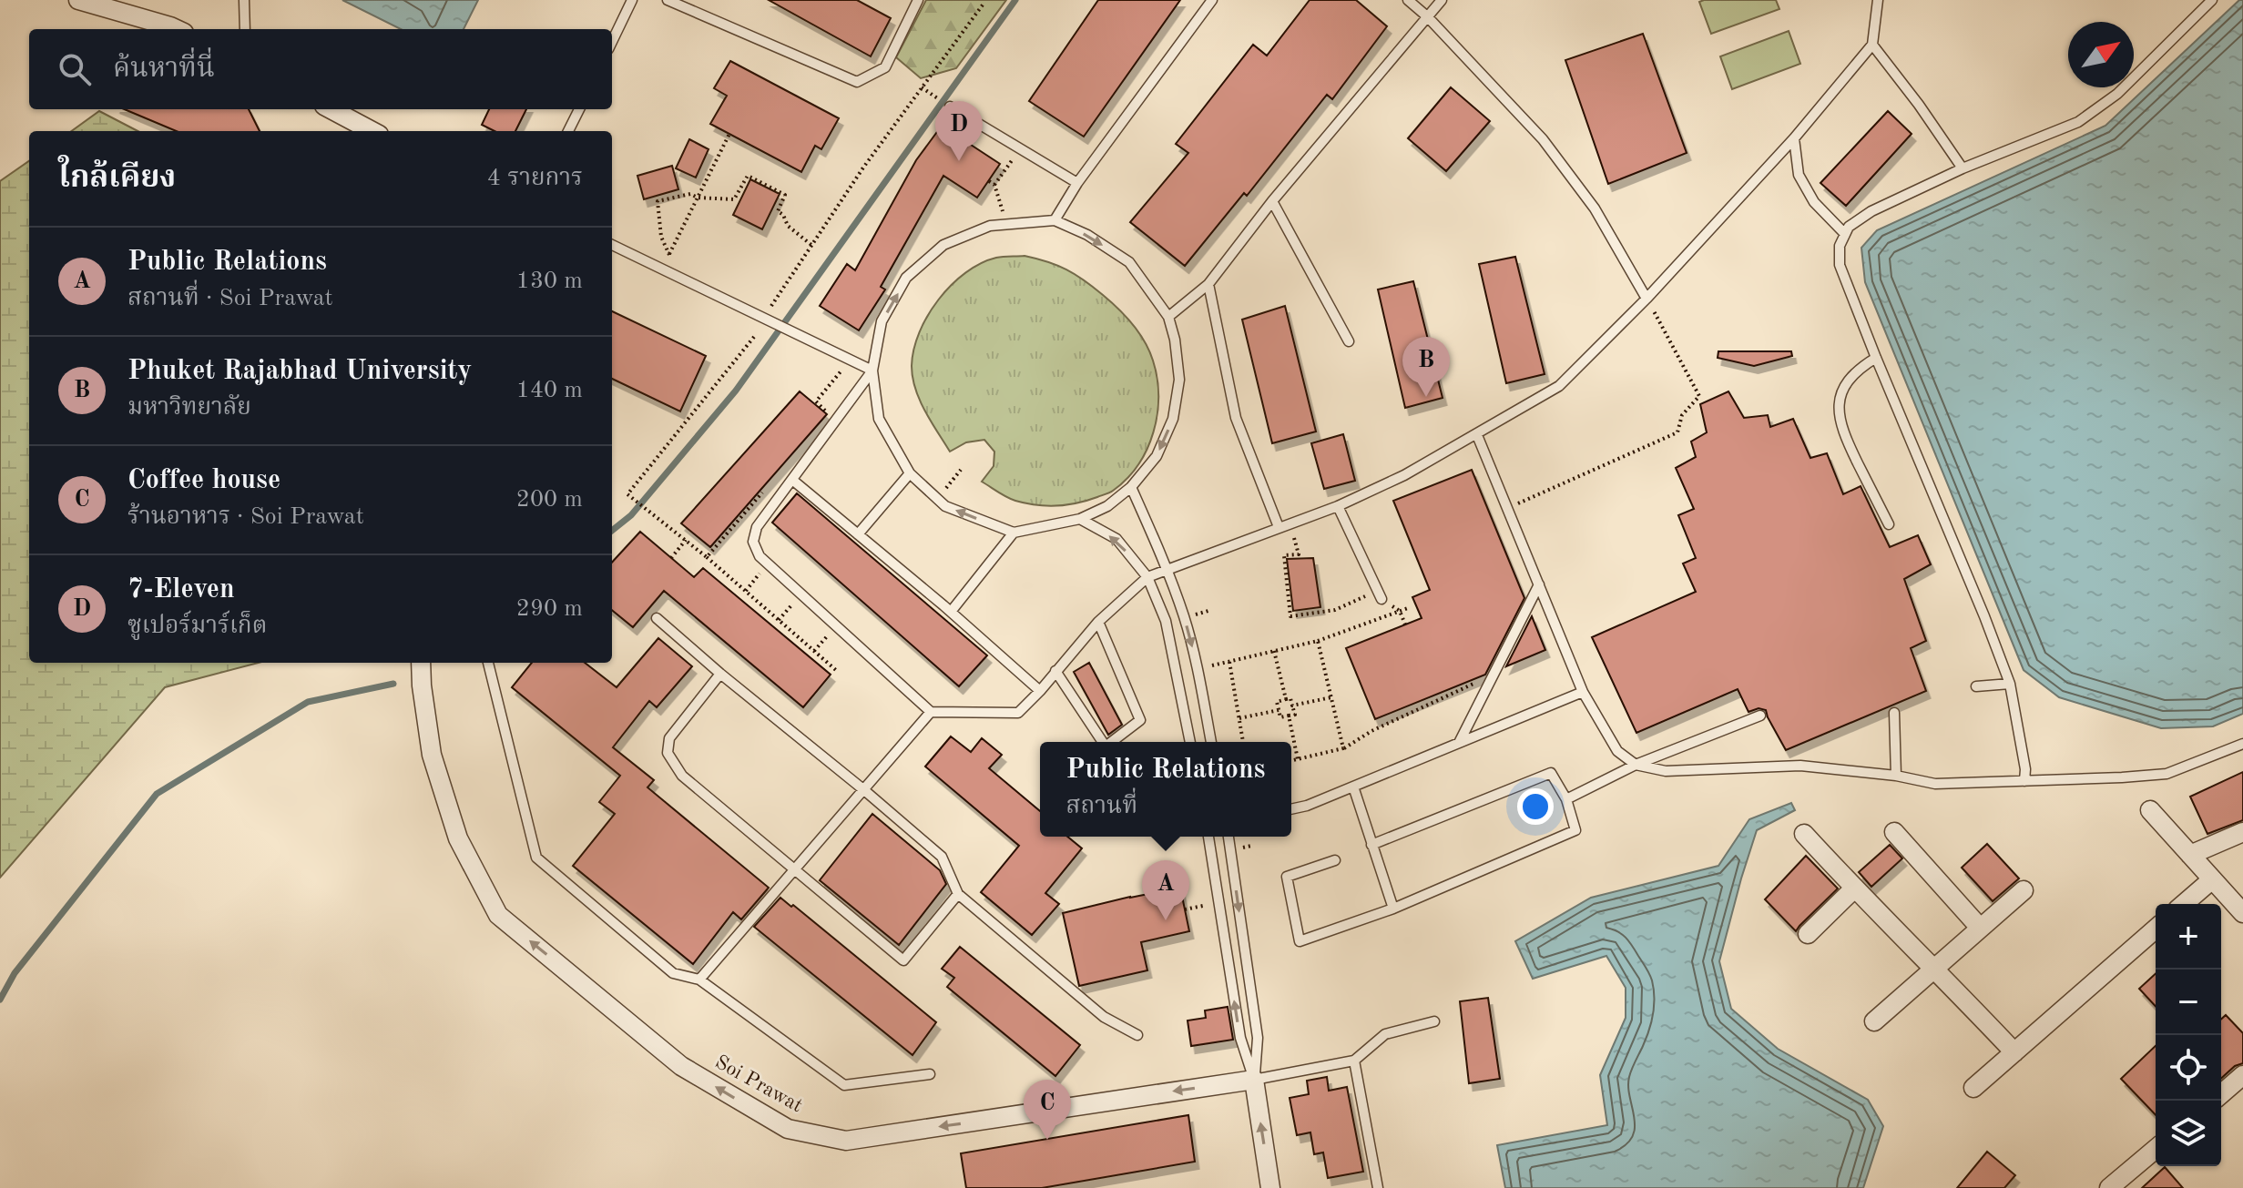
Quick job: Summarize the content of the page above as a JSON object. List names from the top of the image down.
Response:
{
  "streets": {
    "street": ["Soi Prawat"]
  },
  "one_way": ["Soi Prawat"],
  "north": "top right",
  "page": {
    "search": "ค้นหาที่นี่",
    "pins": [
      "D",
      "B",
      "A",
      "C"
    ],
    "heading": ["ใกล้เคียง", "4 รายการ"],
    "list": [
      {
        "mark": "A",
        "name": "Public Relations",
        "note": "สถานที่ · Soi Prawat",
        "value": "130 m"
      },
      {
        "mark": "B",
        "name": "Phuket Rajabhad University",
        "note": "มหาวิทยาลัย",
        "value": "140 m"
      },
      {
        "mark": "C",
        "name": "Coffee house",
        "note": "ร้านอาหาร · Soi Prawat",
        "value": "200 m"
      },
      {
        "mark": "D",
        "name": "7-Eleven",
        "note": "ซูเปอร์มาร์เก็ต",
        "value": "290 m"
      }
    ],
    "popup": ["Public Relations", "สถานที่"],
    "map_buttons": ["+", "−"]
  }
}
